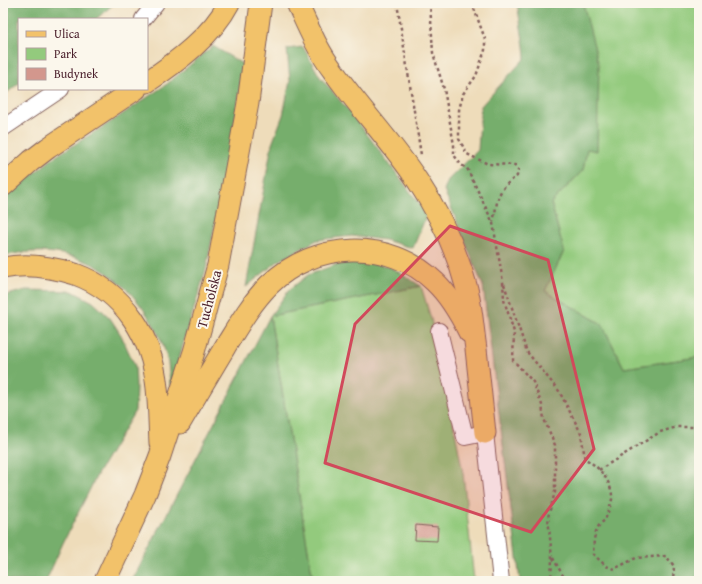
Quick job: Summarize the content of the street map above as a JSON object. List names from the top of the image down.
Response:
{
  "streets": {
    "main road": ["Tucholska"]
  },
  "legend": ["Ulica", "Park", "Budynek"]
}
